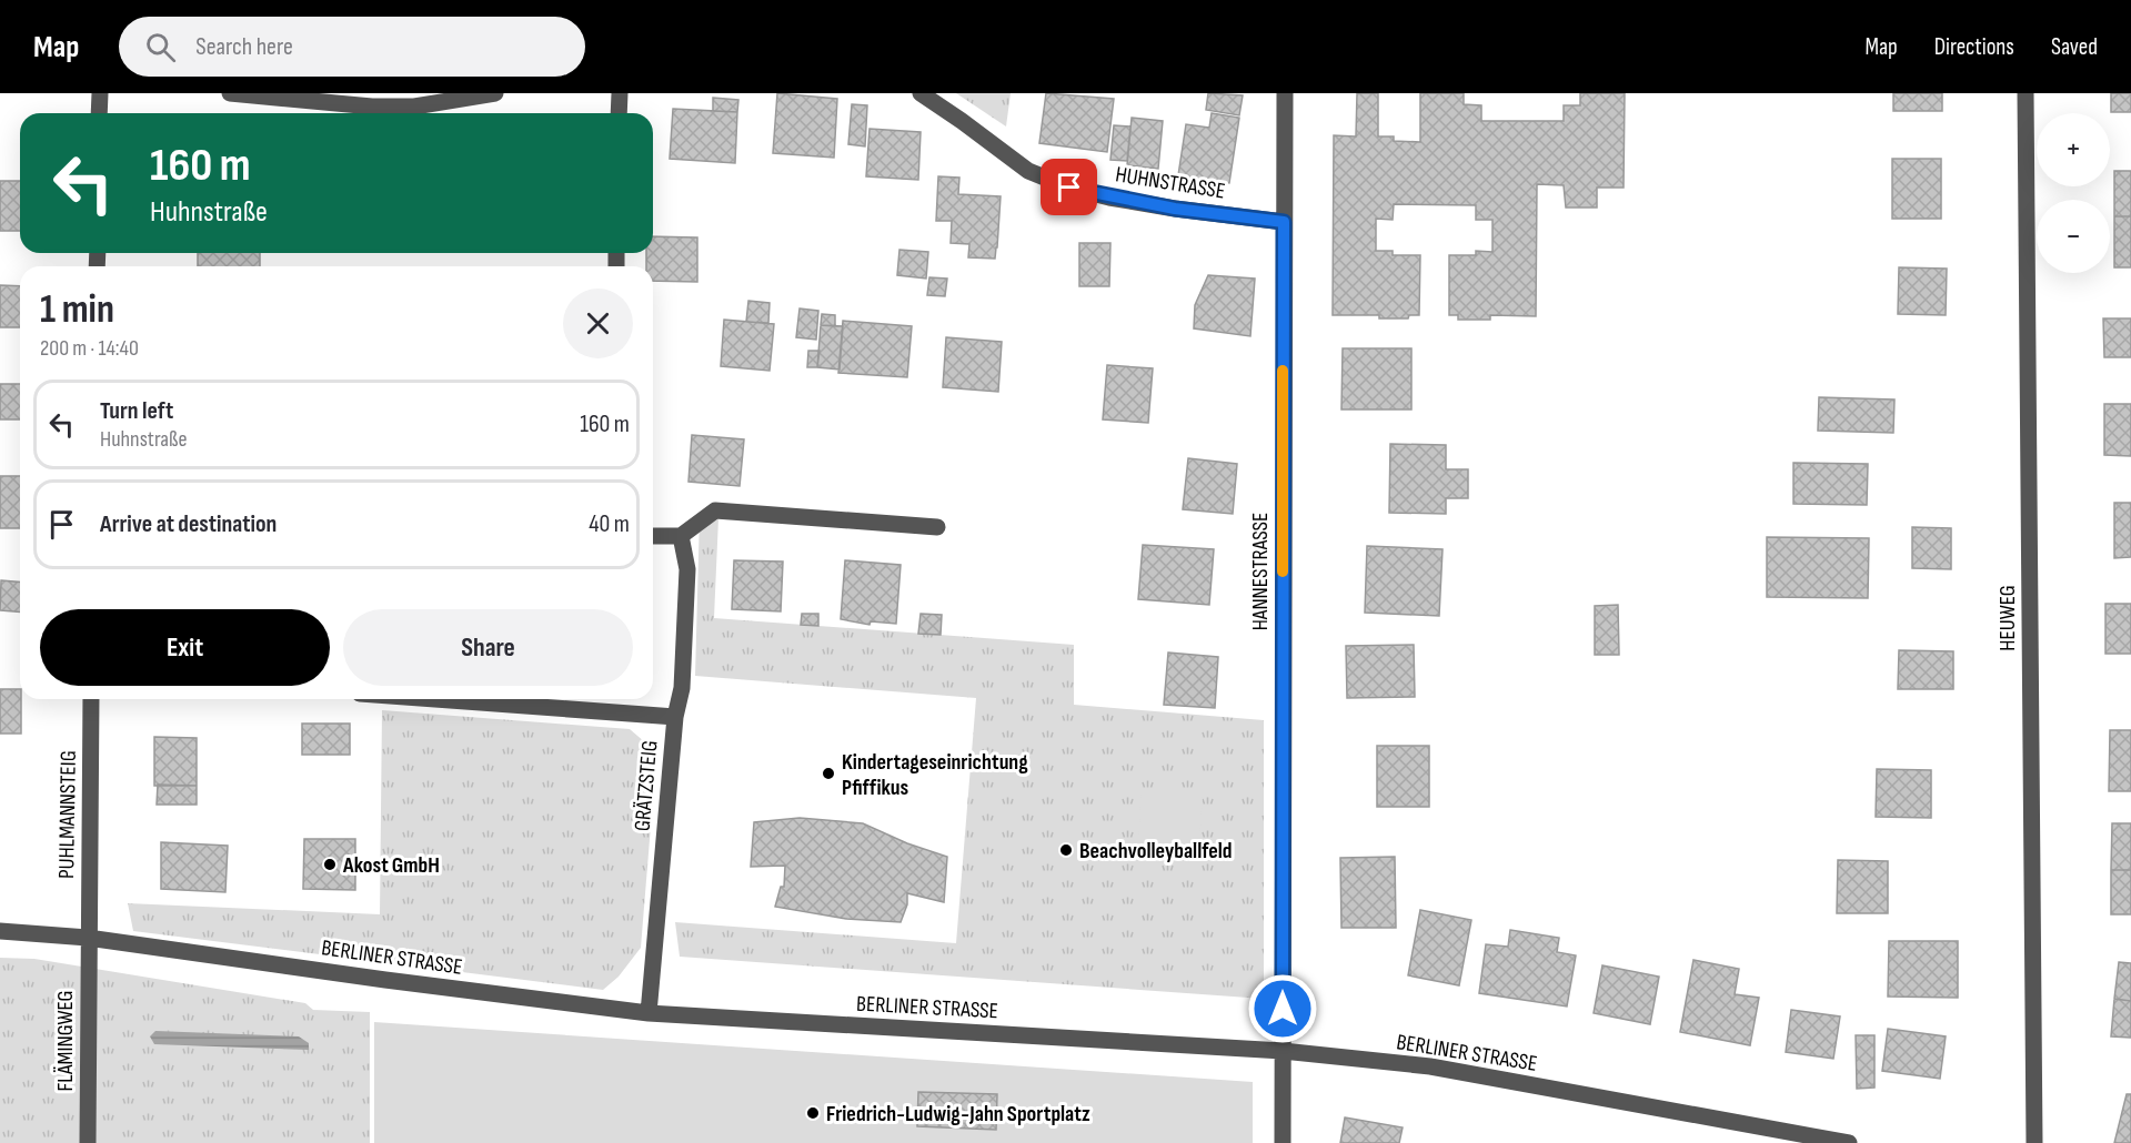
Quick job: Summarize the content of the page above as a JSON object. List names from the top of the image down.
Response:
{
  "streets": {
    "street": [
      "HUHNSTRASSE",
      "HANNESTRASSE",
      "HEUWEG",
      "GRÄTZSTEIG",
      "PUHLMANNSTEIG",
      "BERLINER STRASSE",
      "FLÄMINGWEG"
    ]
  },
  "crossings": [
    ["HUHNSTRASSE", "HANNESTRASSE"],
    ["HANNESTRASSE", "BERLINER STRASSE"],
    ["GRÄTZSTEIG", "BERLINER STRASSE"],
    ["PUHLMANNSTEIG", "BERLINER STRASSE"],
    ["PUHLMANNSTEIG", "FLÄMINGWEG"],
    ["BERLINER STRASSE", "FLÄMINGWEG"]
  ],
  "places": [
    "Kindertageseinrichtung Pfiffikus",
    "Beachvolleyballfeld",
    "Akost GmbH",
    "Friedrich-Ludwig-Jahn Sportplatz"
  ],
  "page": {
    "header": "Map",
    "search": "Search here",
    "nav": ["Map", "Directions", "Saved"],
    "map_buttons": ["+", "−"],
    "turn": ["160 m", "Huhnstraße"],
    "heading": ["1 min", "200 m · 14:40"],
    "list": [
      {
        "name": "Turn left",
        "note": "Huhnstraße",
        "value": "160 m"
      },
      {
        "name": "Arrive at destination",
        "value": "40 m"
      }
    ],
    "buttons": ["Exit", "Share"]
  }
}
